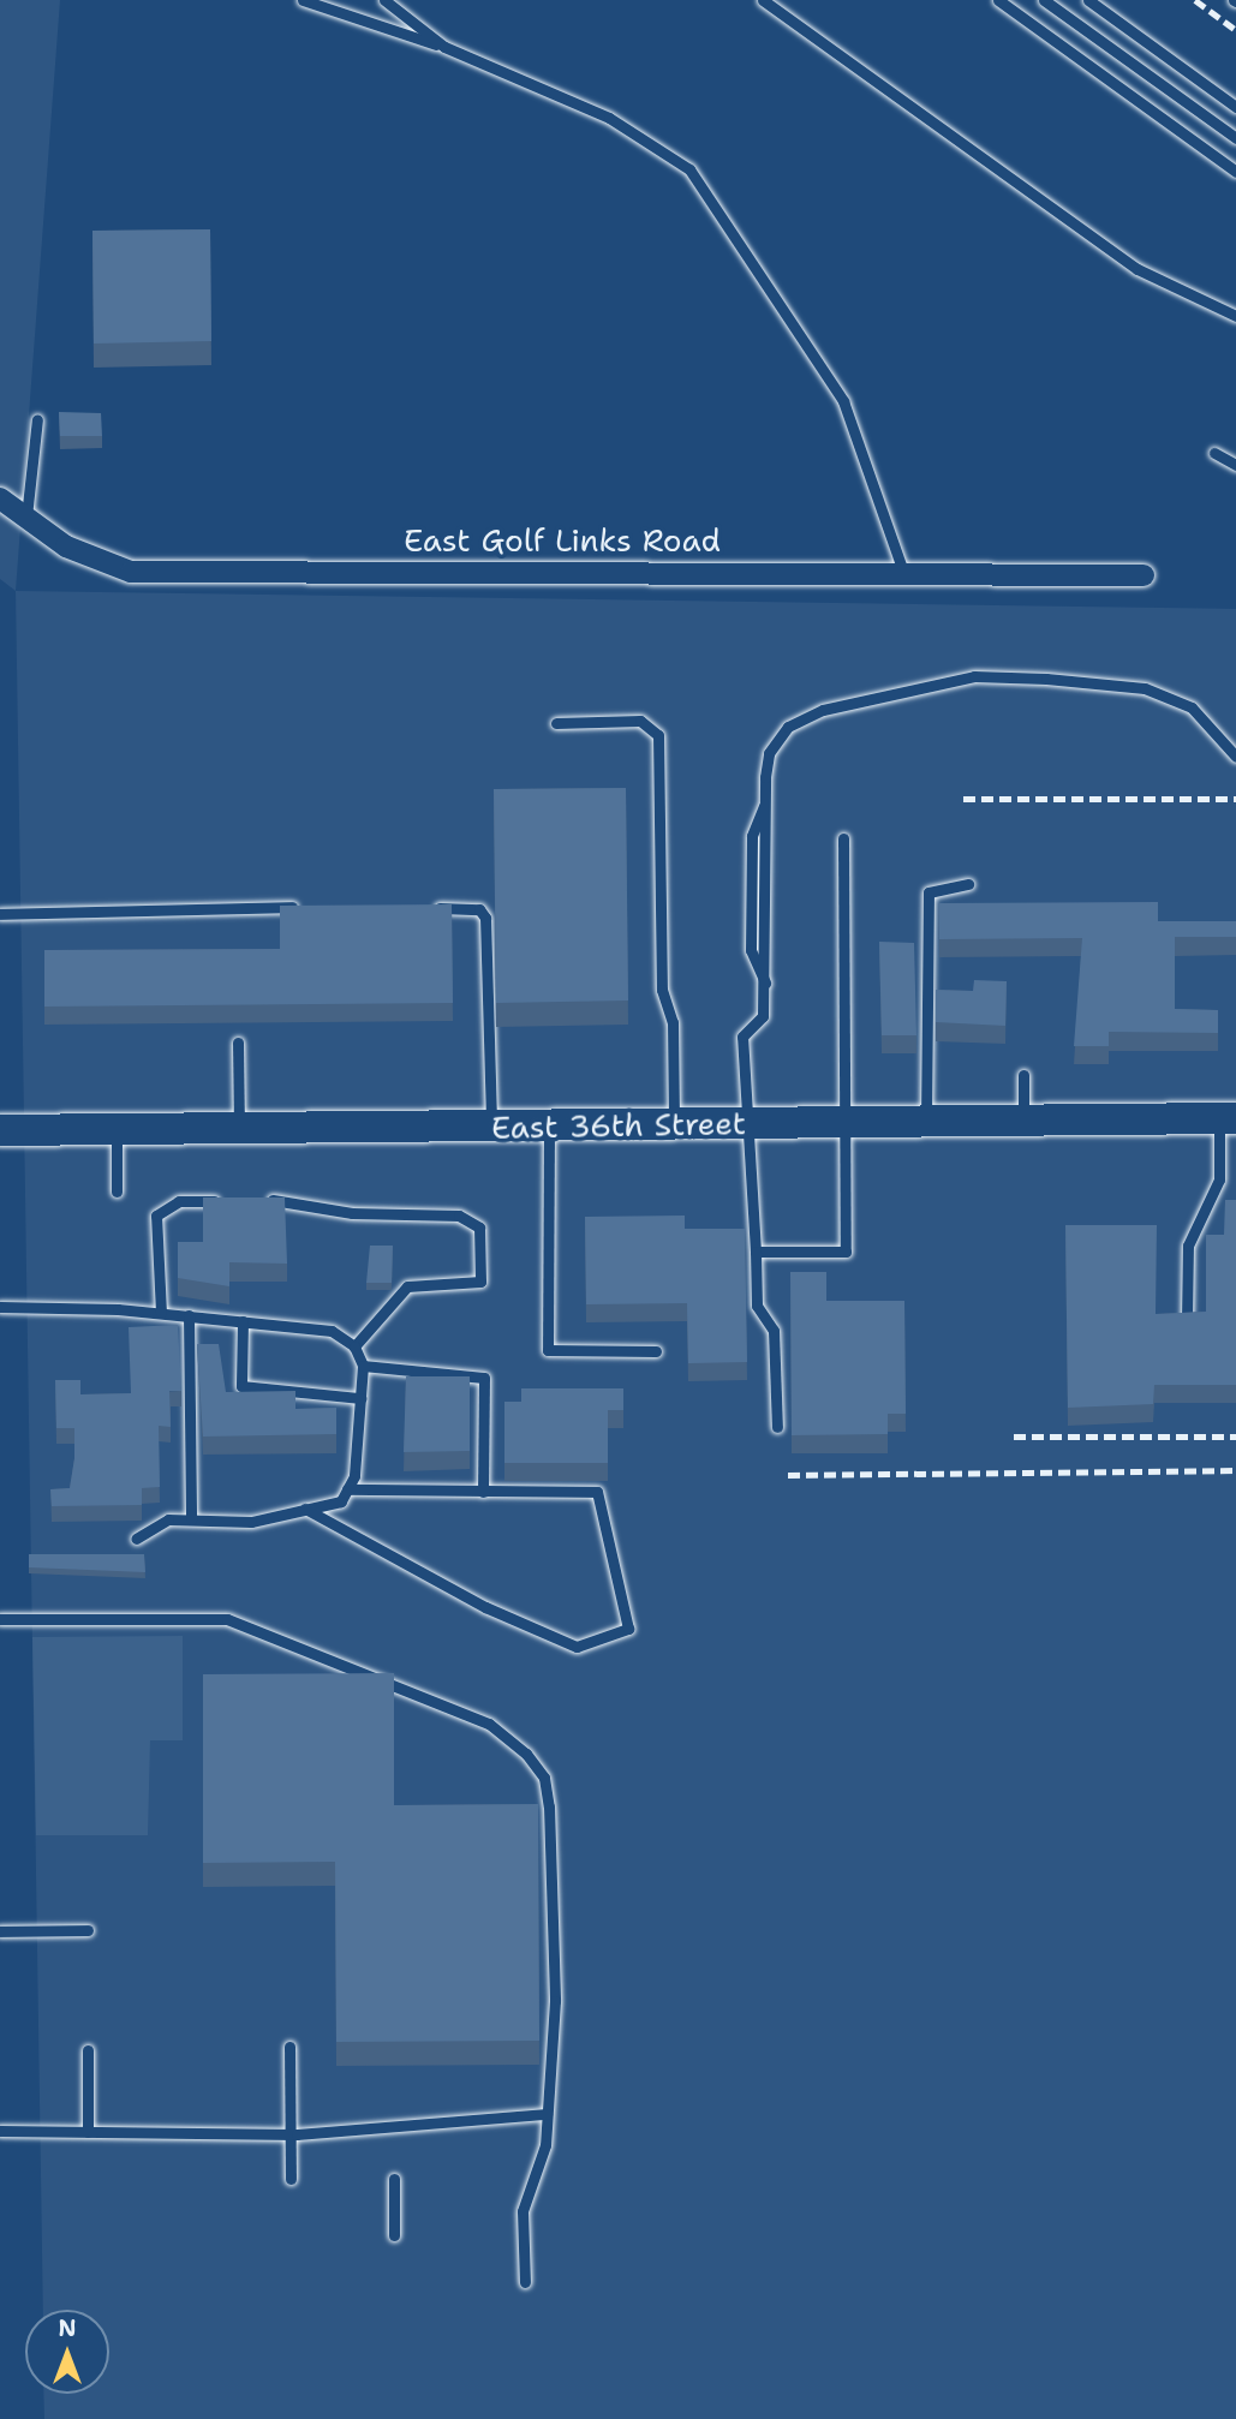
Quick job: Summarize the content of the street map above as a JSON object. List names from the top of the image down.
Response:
{
  "streets": {
    "main road": ["East 36th Street"],
    "street": ["East Golf Links Road"]
  },
  "north": "top"
}
